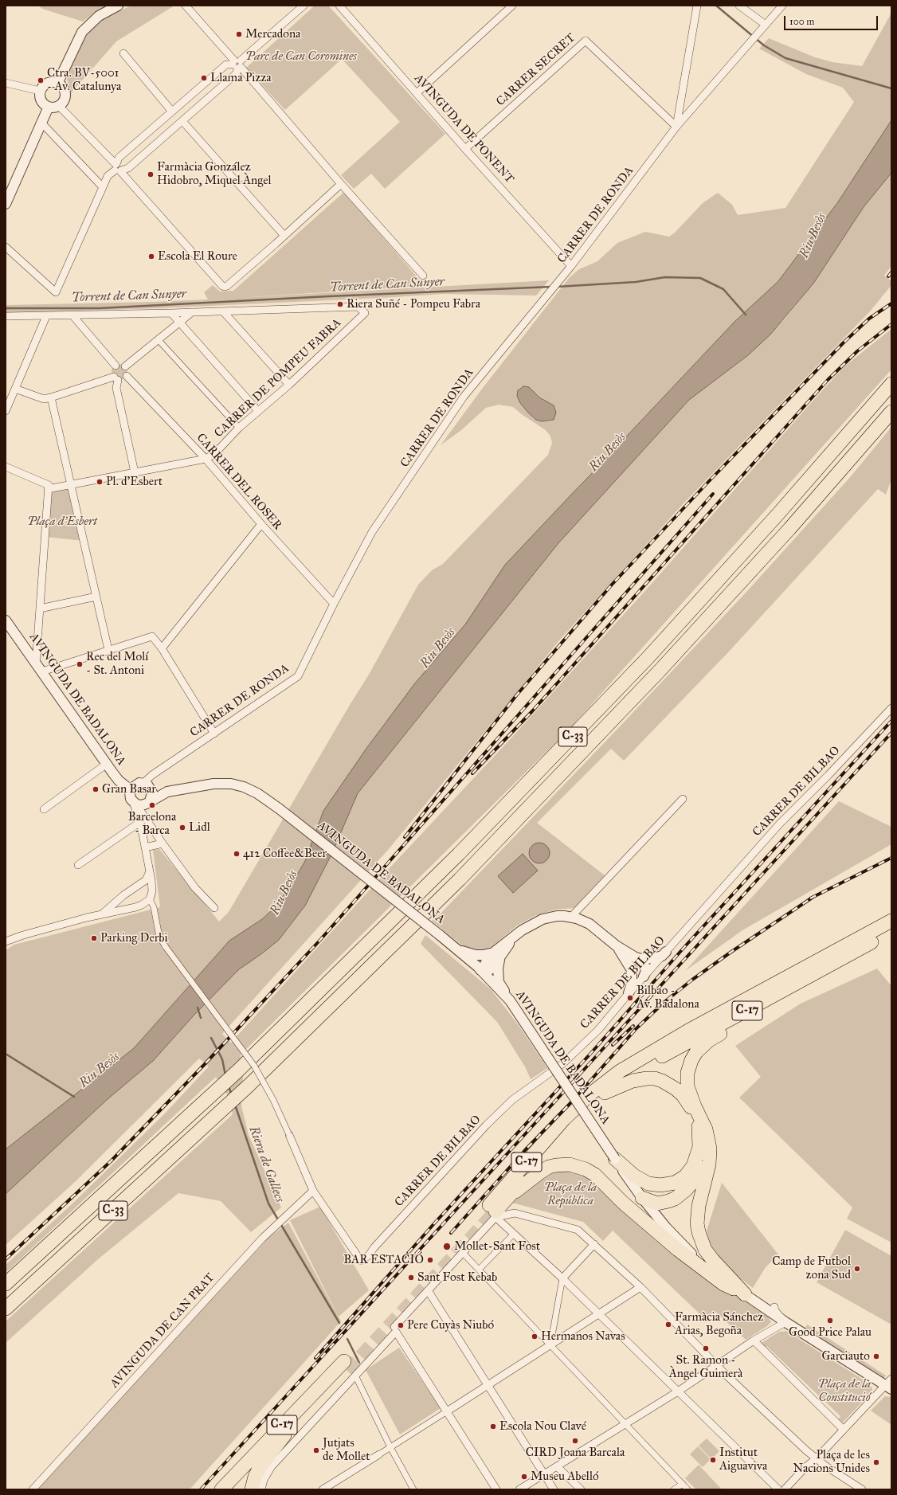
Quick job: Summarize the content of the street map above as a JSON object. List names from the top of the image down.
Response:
{
  "streets": {
    "highway": ["C-33", "C-17"],
    "street": [
      "CARRER SECRET",
      "AVINGUDA DE PONENT",
      "CARRER DE RONDA",
      "CARRER DE POMPEU FABRA",
      "CARRER DEL ROSER",
      "AVINGUDA DE BADALONA",
      "CARRER DE BILBAO",
      "AVINGUDA DE CAN PRAT"
    ]
  },
  "crossings": [
    ["CARRER SECRET", "AVINGUDA DE PONENT"],
    ["CARRER SECRET", "CARRER DE RONDA"],
    ["AVINGUDA DE PONENT", "CARRER DE RONDA"],
    ["CARRER DE RONDA", "CARRER DEL ROSER"],
    ["CARRER DE RONDA", "AVINGUDA DE BADALONA"],
    ["CARRER DE POMPEU FABRA", "CARRER DEL ROSER"],
    ["CARRER DE BILBAO", "AVINGUDA DE CAN PRAT"]
  ],
  "water": ["Riu Besòs", "Torrent de Can Sunyer", "Riera de Gallecs"],
  "parks": [
    "Parc de Can Coromines",
    "Plaça d'Esbert",
    "Plaça de la República",
    "Plaça de la Constitució"
  ],
  "places": [
    "Mercadona",
    "Llama Pizza",
    "Ctra. BV-5001 - Av. Catalunya",
    "Farmàcia González Hidobro, Miquel Àngel",
    "Escola El Roure",
    "Riera Suñé - Pompeu Fabra",
    "Pl. d'Esbert",
    "Rec del Molí - St. Antoni",
    "Gran Basar",
    "Barcelona - Barca",
    "Lidl",
    "412 Coffee&Beer",
    "Parking Derbi",
    "Bilbao - Av. Badalona",
    "Mollet-Sant Fost",
    "BAR ESTACIÓ",
    "Camp de Futbol zona Sud",
    "Sant Fost Kebab",
    "Good Price Palau",
    "Farmàcia Sánchez Arias, Begoña",
    "Pere Cuyàs Niubó",
    "Hermanos Navas",
    "St. Ramon - Àngel Guimerà",
    "Garciauto",
    "Escola Nou Clavé",
    "CIRD Joana Barcala",
    "Jutjats de Mollet",
    "Institut Aiguaviva",
    "Plaça de les Nacions Unides",
    "Museu Abelló"
  ],
  "scale_bar": "100 m"
}
